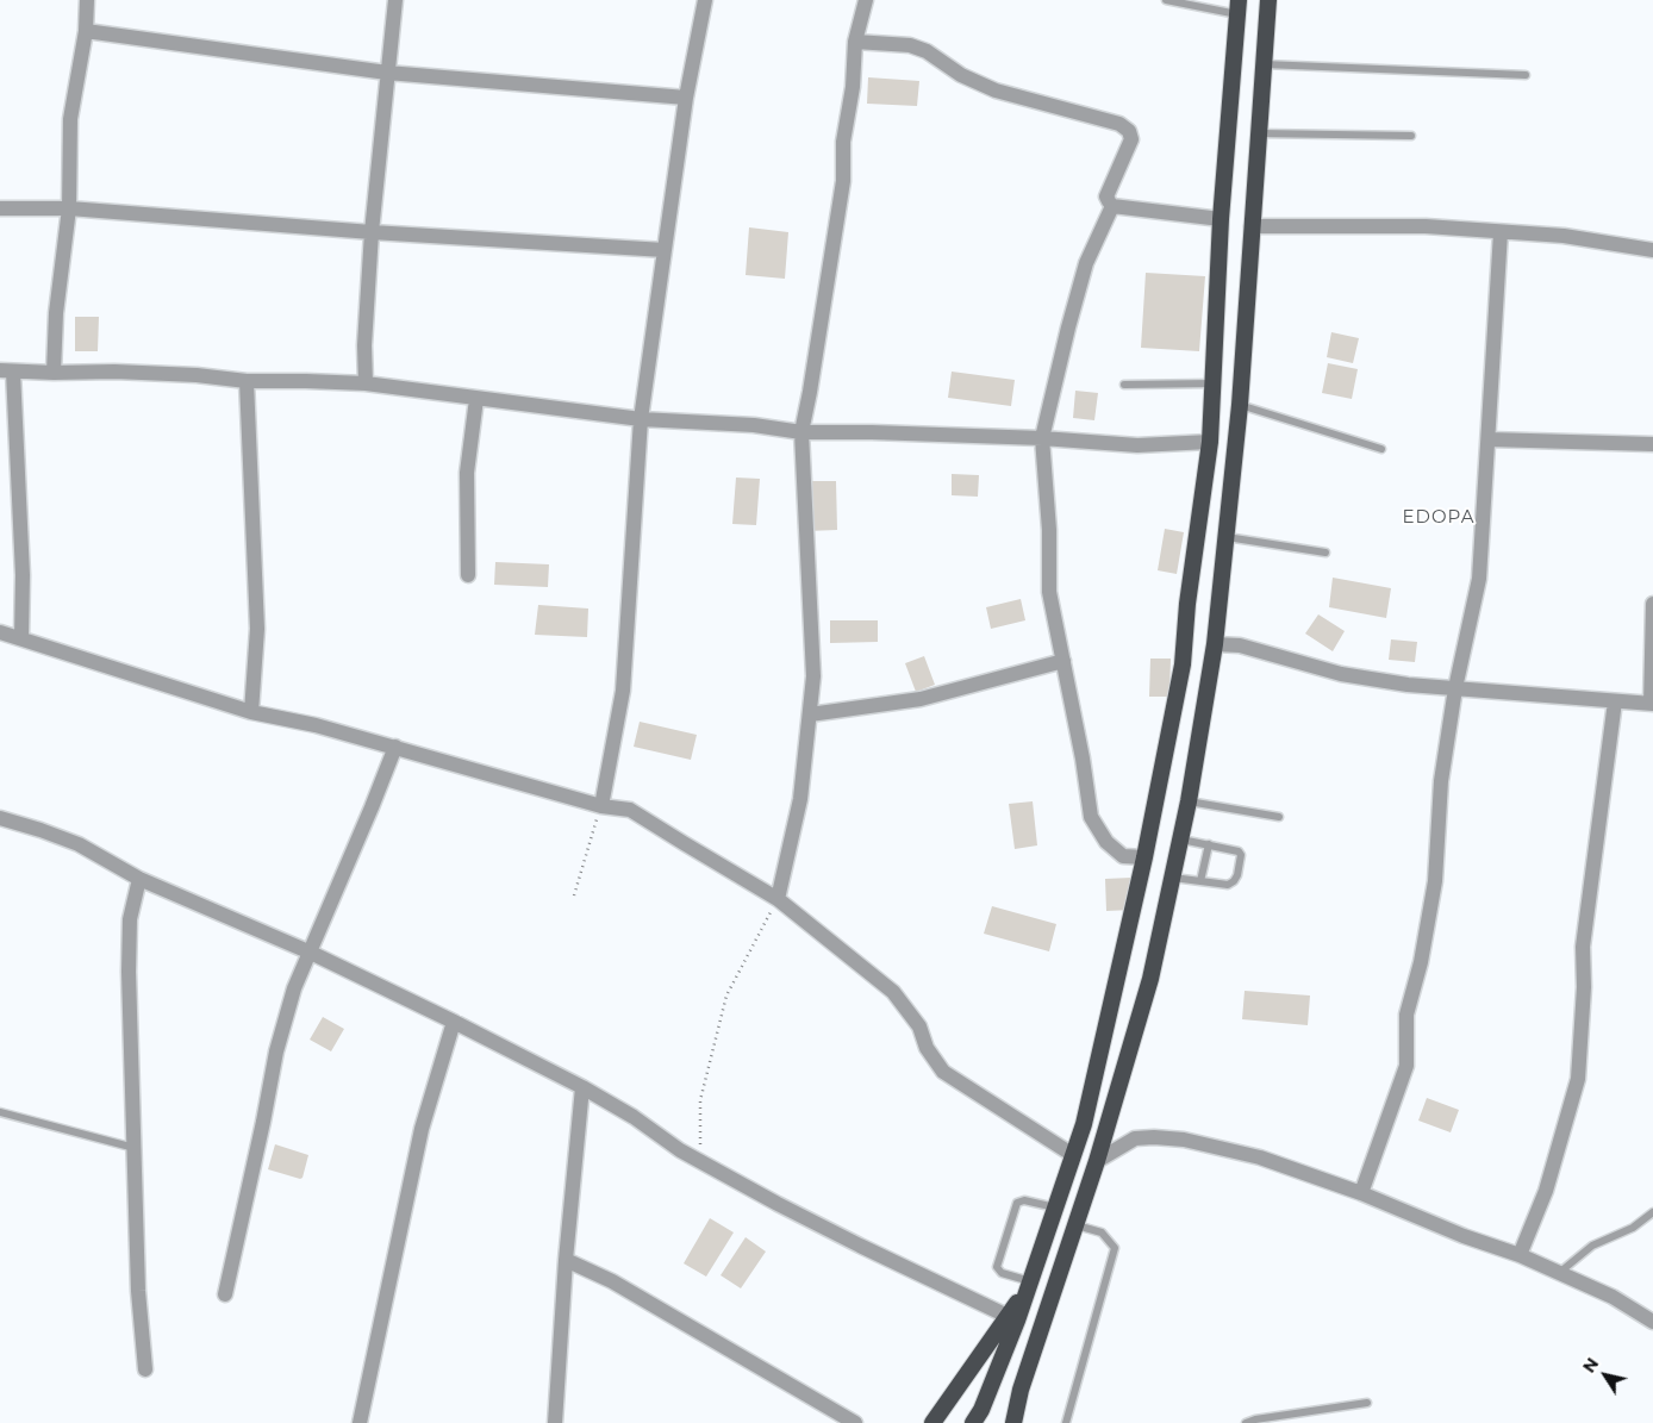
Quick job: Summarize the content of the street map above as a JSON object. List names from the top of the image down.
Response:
{
  "districts": ["EDOPA"],
  "north": "top left"
}
